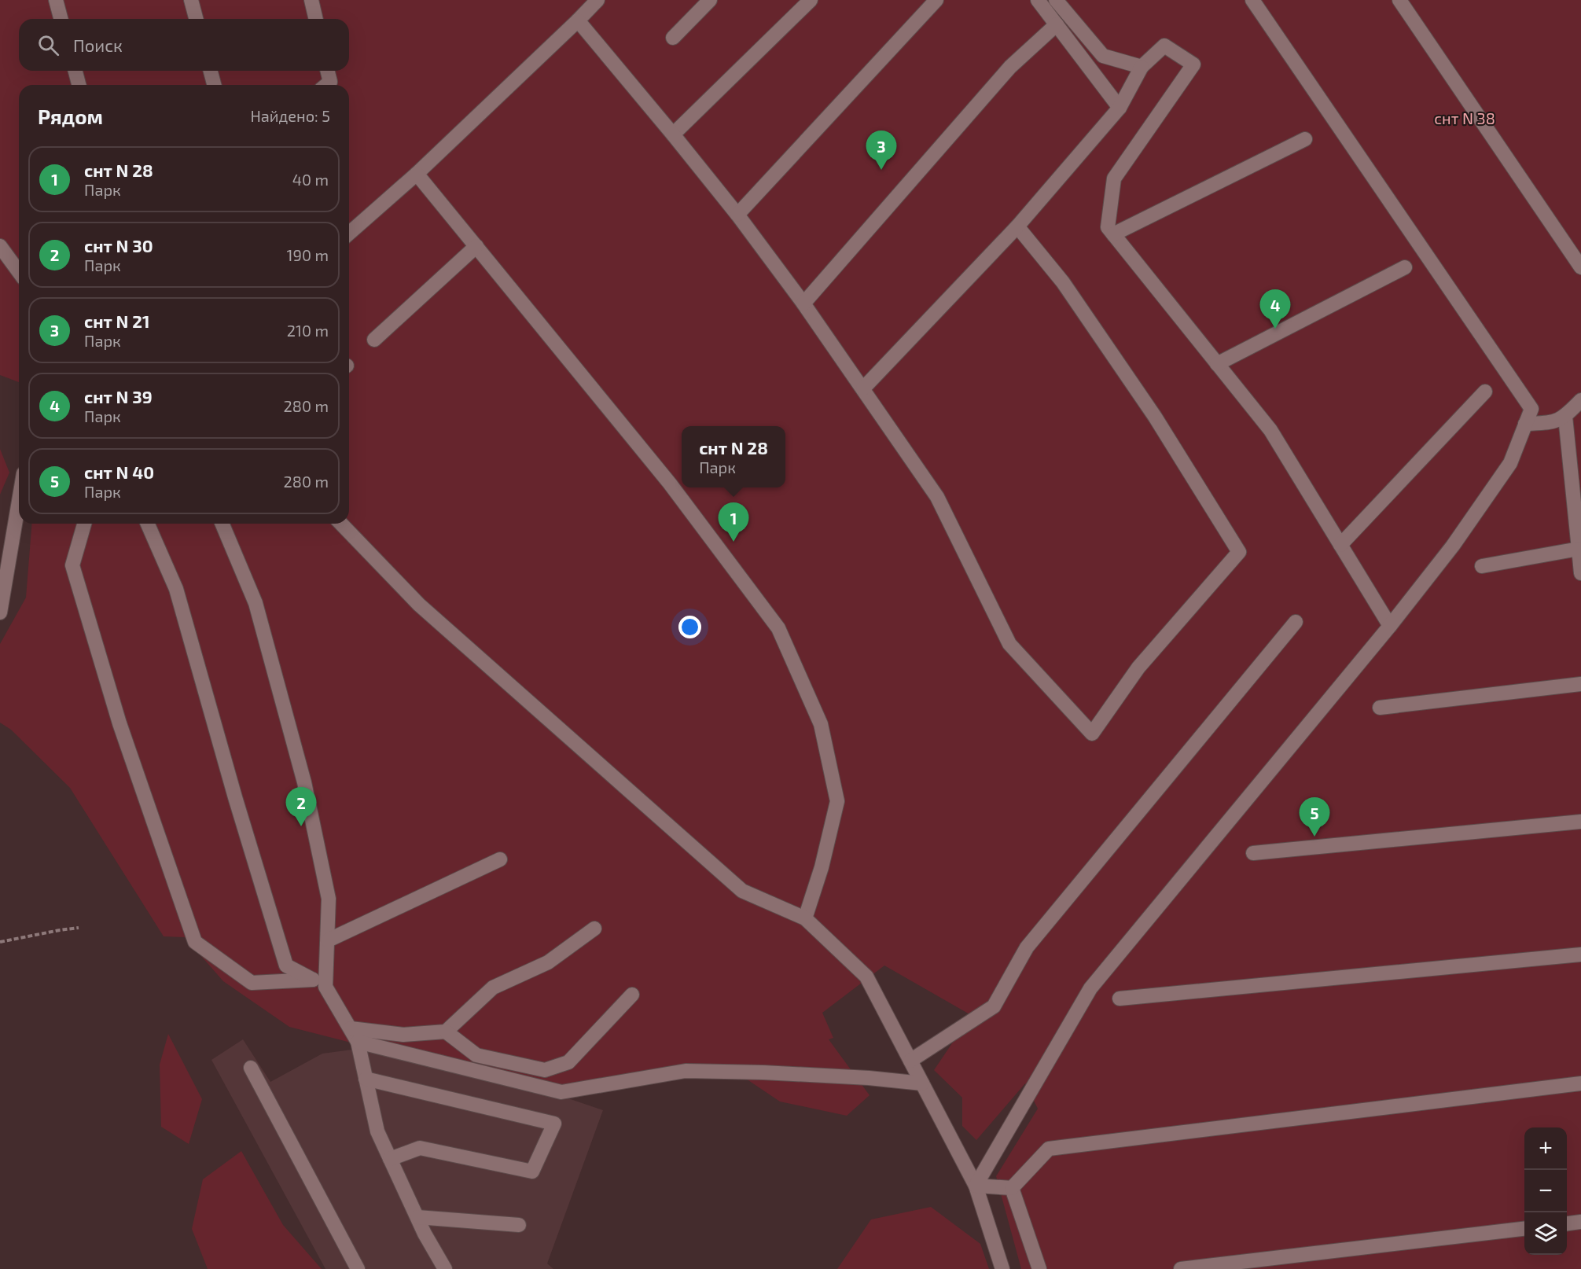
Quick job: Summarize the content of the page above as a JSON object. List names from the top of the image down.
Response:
{
  "parks": ["снт N 38"],
  "page": {
    "search": "Поиск",
    "heading": ["Рядом", "Найдено: 5"],
    "pins": [
      "3",
      "4",
      "1",
      "2",
      "5"
    ],
    "list": [
      {
        "mark": "1",
        "name": "снт N 28",
        "note": "Парк",
        "value": "40 m"
      },
      {
        "mark": "2",
        "name": "снт N 30",
        "note": "Парк",
        "value": "190 m"
      },
      {
        "mark": "3",
        "name": "снт N 21",
        "note": "Парк",
        "value": "210 m"
      },
      {
        "mark": "4",
        "name": "снт N 39",
        "note": "Парк",
        "value": "280 m"
      },
      {
        "mark": "5",
        "name": "снт N 40",
        "note": "Парк",
        "value": "280 m"
      }
    ],
    "popup": ["снт N 28", "Парк"],
    "map_buttons": ["+", "−"]
  }
}
